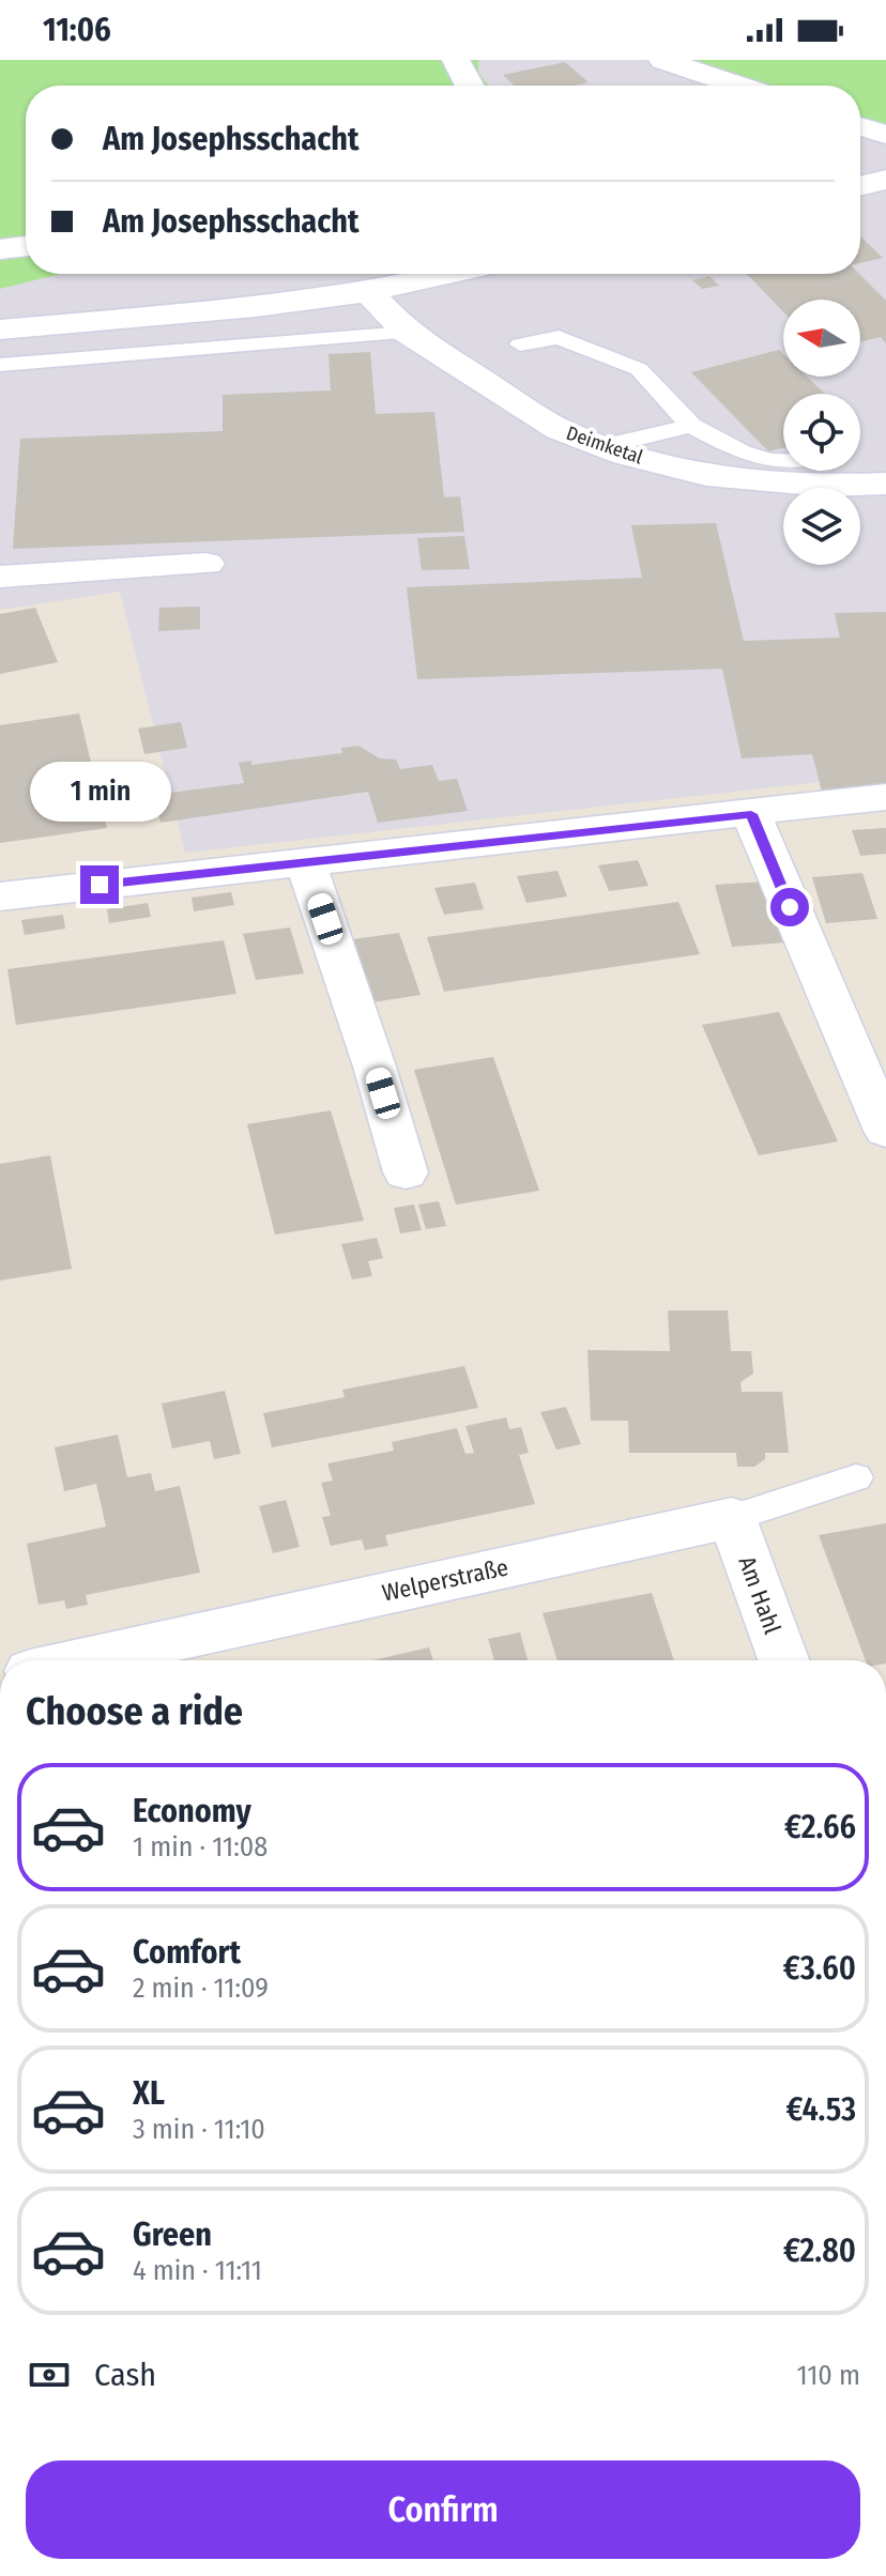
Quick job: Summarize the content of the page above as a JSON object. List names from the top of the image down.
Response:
{
  "streets": {
    "street": ["Deimketal", "Welperstraße", "Am Hahl"]
  },
  "crossings": [
    ["Welperstraße", "Am Hahl"]
  ],
  "north": "left",
  "page": {
    "status": "11:06",
    "banner": ["Am Josephsschacht", "Am Josephsschacht"],
    "bubble": "1 min",
    "heading": "Choose a ride",
    "list": [
      {
        "name": "Economy",
        "note": "1 min · 11:08",
        "value": "€2.66"
      },
      {
        "name": "Comfort",
        "note": "2 min · 11:09",
        "value": "€3.60"
      },
      {
        "name": "XL",
        "note": "3 min · 11:10",
        "value": "€4.53"
      },
      {
        "name": "Green",
        "note": "4 min · 11:11",
        "value": "€2.80"
      }
    ],
    "pay": ["Cash", "110 m"],
    "buttons": "Confirm"
  }
}
